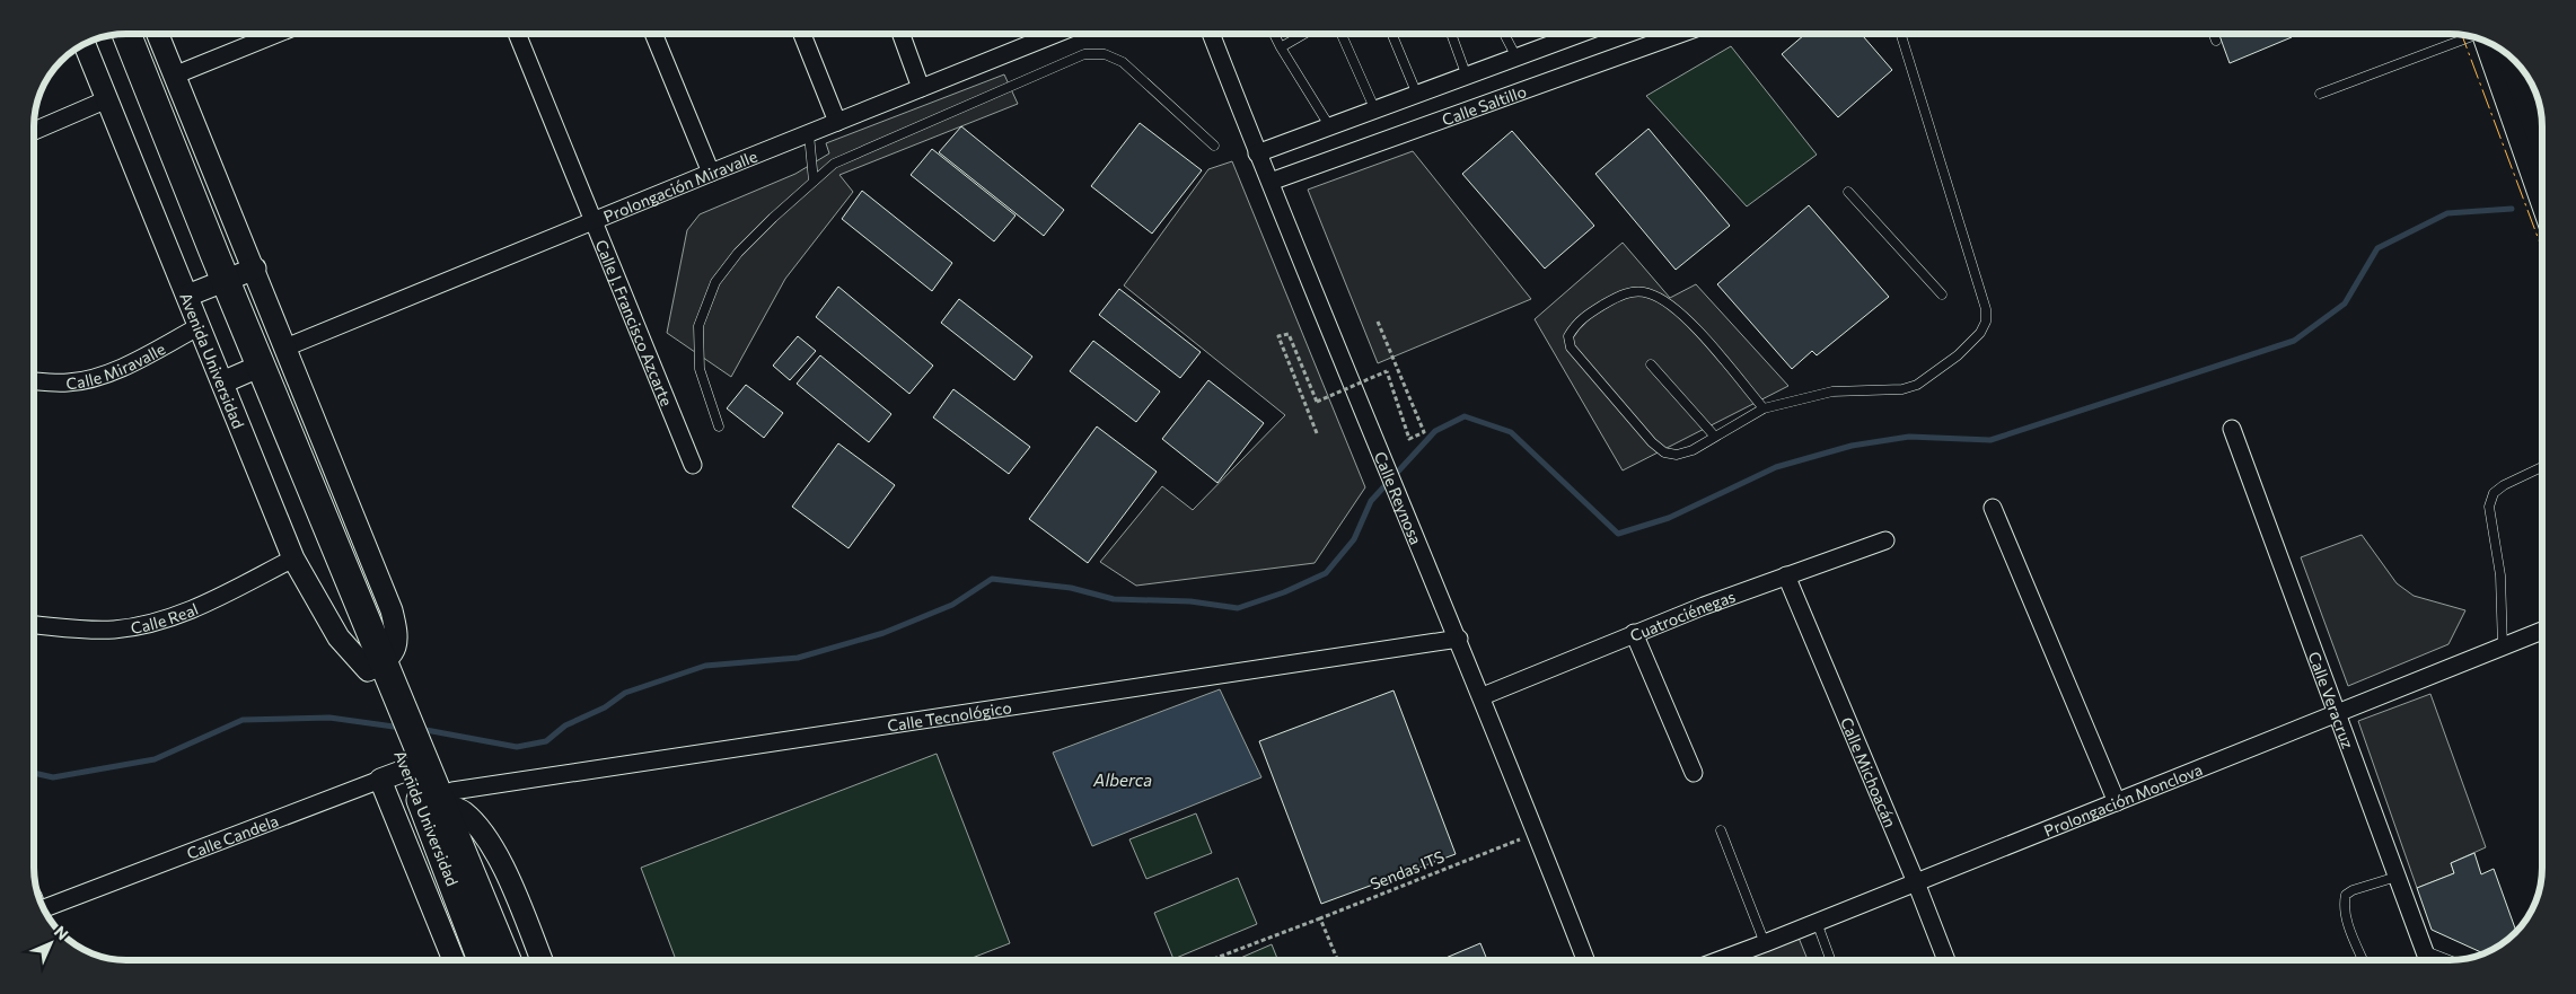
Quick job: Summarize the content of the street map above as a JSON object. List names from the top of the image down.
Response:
{
  "streets": {
    "main road": ["Avenida Universidad"],
    "street": [
      "Calle Saltillo",
      "Prolongación Miravalle",
      "Calle J. Francisco Azcarte",
      "Calle Miravalle",
      "Calle Reynosa",
      "Cuatrociénegas",
      "Calle Real",
      "Calle Veracruz",
      "Calle Tecnológico",
      "Calle Michoacán",
      "Prolongación Monclova",
      "Calle Candela"
    ],
    "path": ["Sendas ITS"]
  },
  "crossings": [
    ["Calle Saltillo", "Calle Reynosa"],
    ["Prolongación Miravalle", "Calle J. Francisco Azcarte"],
    ["Avenida Universidad", "Calle Miravalle"],
    ["Avenida Universidad", "Calle Real"],
    ["Avenida Universidad", "Calle Tecnológico"],
    ["Avenida Universidad", "Calle Candela"],
    ["Calle Reynosa", "Cuatrociénegas"],
    ["Calle Reynosa", "Calle Tecnológico"],
    ["Cuatrociénegas", "Calle Michoacán"],
    ["Calle Veracruz", "Prolongación Monclova"],
    ["Calle Michoacán", "Prolongación Monclova"]
  ],
  "water": ["Alberca"],
  "north": "top right"
}
